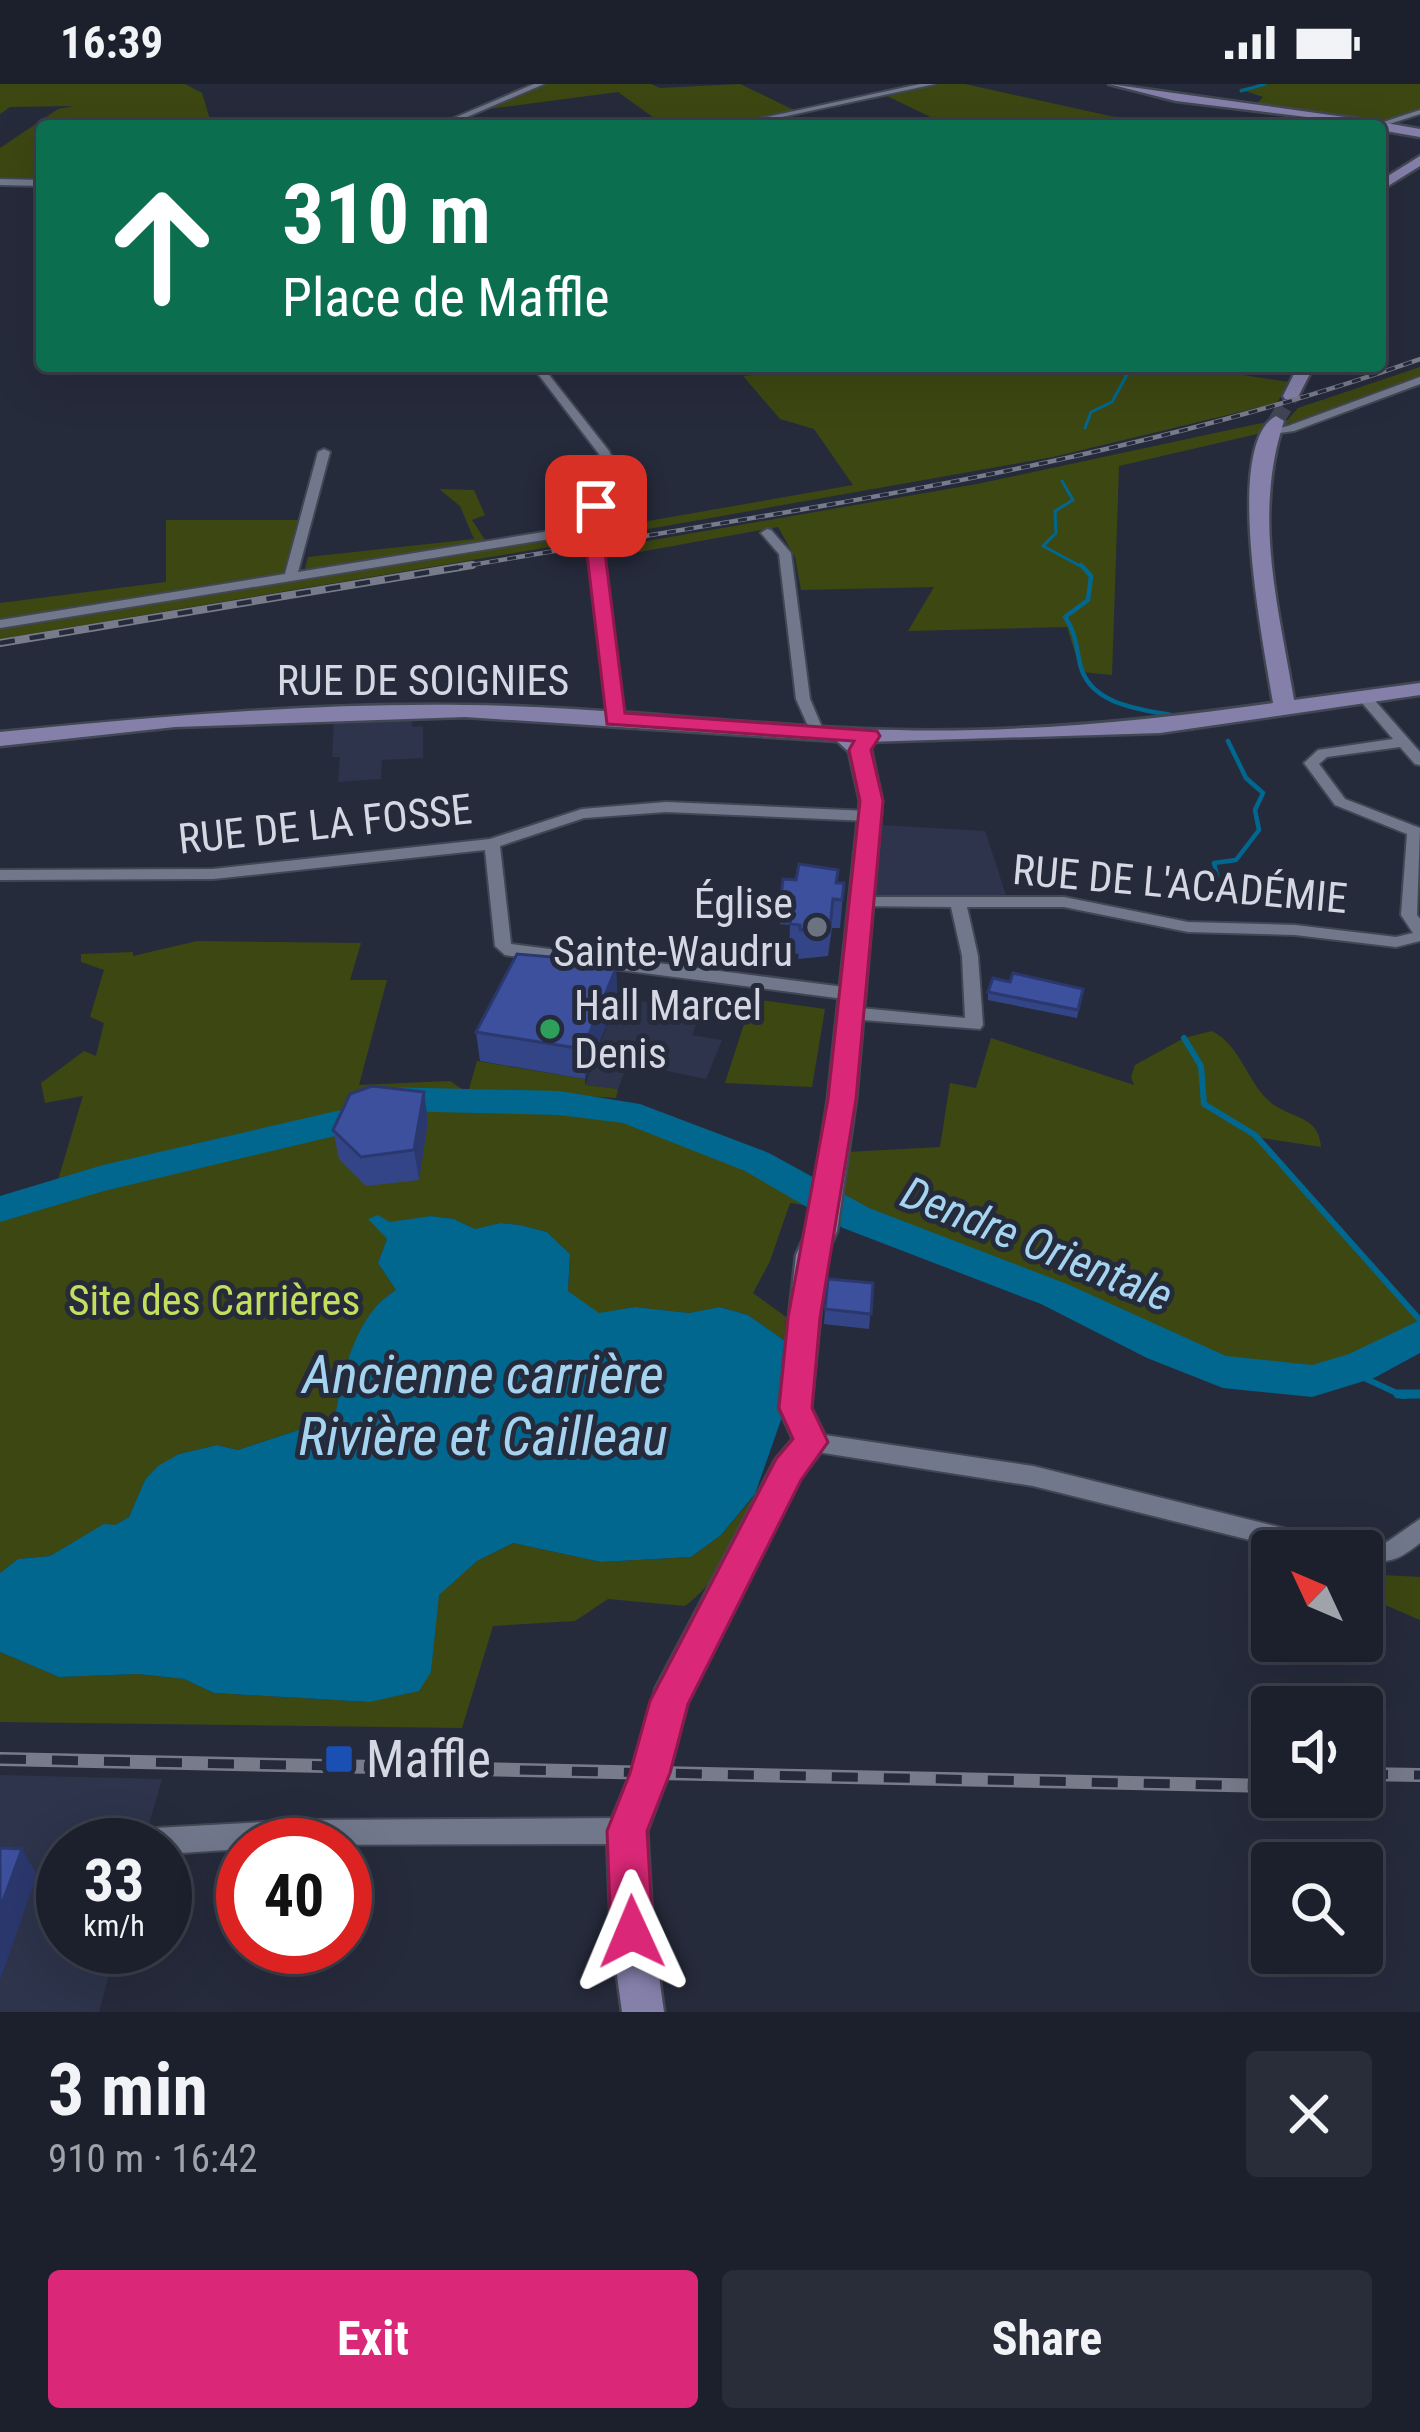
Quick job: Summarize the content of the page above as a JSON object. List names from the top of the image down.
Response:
{
  "streets": {
    "street": ["RUE DE SOIGNIES", "RUE DE LA FOSSE", "RUE DE L'ACADÉMIE"]
  },
  "water": ["Dendre Orientale", "Ancienne carrière Rivière et Cailleau"],
  "parks": ["Site des Carrières"],
  "places": {
    "other": ["Église Sainte-Waudru", "Hall Marcel Denis"],
    "transit": ["Maffle"]
  },
  "north": "top left",
  "page": {
    "status": "16:39",
    "turn": ["310 m", "Place de Maffle"],
    "speed": "33 km/h",
    "limit": "40",
    "heading": ["3 min", "910 m · 16:42"],
    "buttons": ["Exit", "Share"]
  }
}
